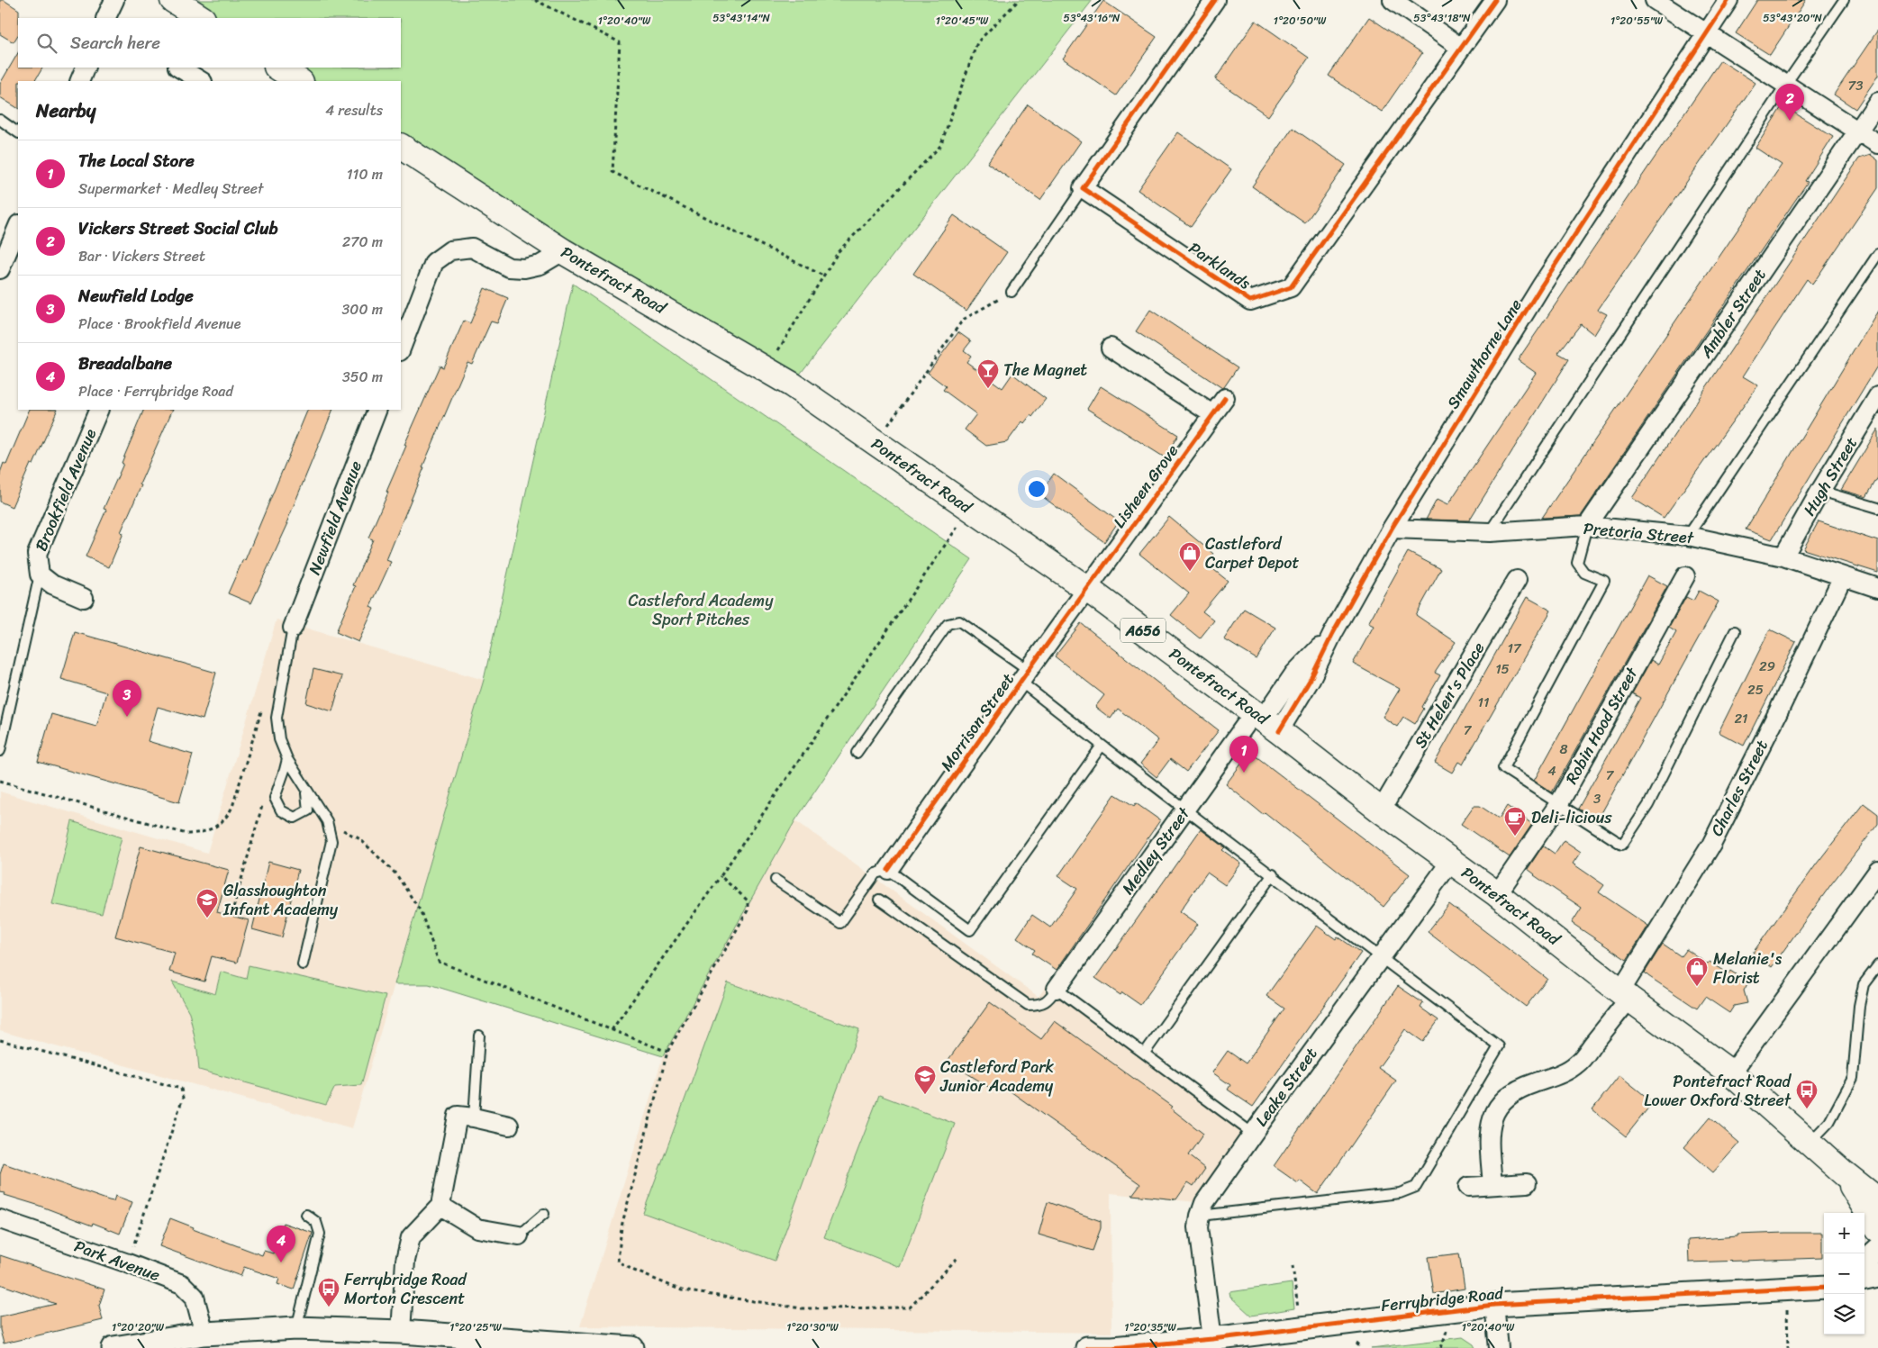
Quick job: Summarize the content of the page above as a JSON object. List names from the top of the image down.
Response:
{
  "streets": {
    "main road": ["Pontefract Road", "A656"],
    "street": [
      "Parklands",
      "Ambler Street",
      "Smawthorne Lane",
      "Hugh Street",
      "Lisheen Grove",
      "Brookfield Avenue",
      "Newfield Avenue",
      "Pretoria Street",
      "St Helen's Place",
      "Morrison Street",
      "Robin Hood Street",
      "Charles Street",
      "Medley Street",
      "Leake Street",
      "Park Avenue",
      "Ferrybridge Road"
    ]
  },
  "crossings": [
    ["Pontefract Road", "Smawthorne Lane"],
    ["Pontefract Road", "Lisheen Grove"],
    ["Pontefract Road", "St Helen's Place"],
    ["Pontefract Road", "Morrison Street"],
    ["Pontefract Road", "Robin Hood Street"],
    ["Pontefract Road", "Charles Street"],
    ["Pontefract Road", "Medley Street"],
    ["Pontefract Road", "Leake Street"],
    ["Ambler Street", "Pretoria Street"],
    ["Smawthorne Lane", "Pretoria Street"],
    ["Smawthorne Lane", "Medley Street"],
    ["Hugh Street", "Pretoria Street"],
    ["Lisheen Grove", "Morrison Street"],
    ["Pretoria Street", "Charles Street"],
    ["Leake Street", "Ferrybridge Road"]
  ],
  "parks": ["Castleford Academy Sport Pitches"],
  "places": {
    "bar": ["The Magnet"],
    "shop": ["Castleford Carpet Depot", "Melanie's Florist"],
    "cafe": ["Deli-licious"],
    "school or university": ["Glasshoughton Infant Academy", "Castleford Park Junior Academy"],
    "bus stop": ["Pontefract Road Lower Oxford Street", "Ferrybridge Road Morton Crescent"]
  },
  "house_numbers": [
    "73",
    "17",
    "29",
    "15",
    "25",
    "11",
    "21",
    "7",
    "8",
    "4",
    "7",
    "3"
  ],
  "page": {
    "search": "Search here",
    "heading": ["Nearby", "4 results"],
    "pins": [
      "2",
      "3",
      "1",
      "4"
    ],
    "list": [
      {
        "mark": "1",
        "name": "The Local Store",
        "note": "Supermarket · Medley Street",
        "value": "110 m"
      },
      {
        "mark": "2",
        "name": "Vickers Street Social Club",
        "note": "Bar · Vickers Street",
        "value": "270 m"
      },
      {
        "mark": "3",
        "name": "Newfield Lodge",
        "note": "Place · Brookfield Avenue",
        "value": "300 m"
      },
      {
        "mark": "4",
        "name": "Breadalbane",
        "note": "Place · Ferrybridge Road",
        "value": "350 m"
      }
    ],
    "map_buttons": ["+", "−"]
  },
  "coordinates": [
    "53°43'18\"N",
    "53°43'14\"N",
    "53°43'16\"N",
    "53°43'20\"N",
    "1°20'40\"W",
    "1°20'45\"W",
    "1°20'55\"W",
    "1°20'50\"W",
    "1°20'20\"W",
    "1°20'25\"W",
    "1°20'30\"W",
    "1°20'35\"W"
  ]
}
